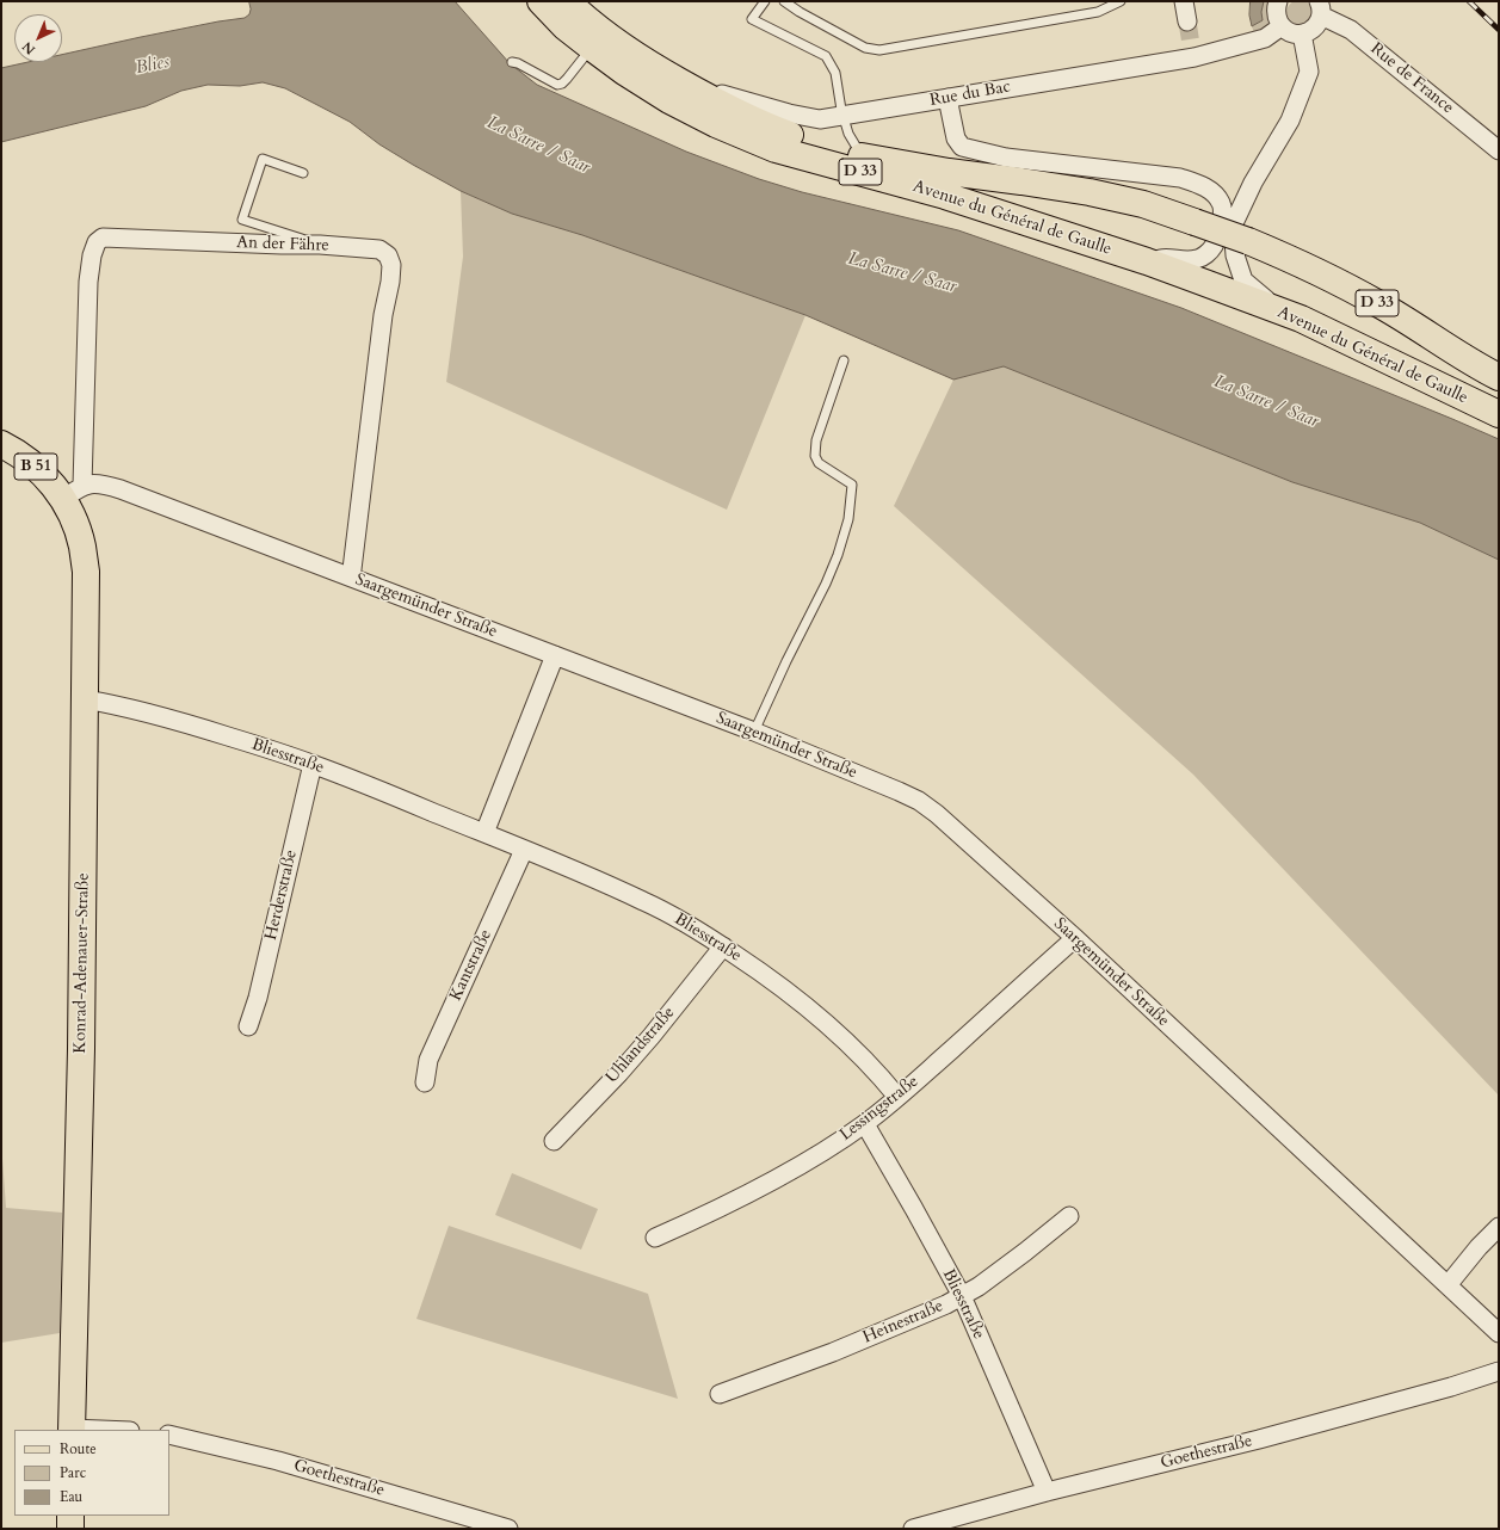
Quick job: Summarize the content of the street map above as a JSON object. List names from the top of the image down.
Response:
{
  "streets": {
    "main road": [
      "D 33",
      "Avenue du Général de Gaulle",
      "B 51",
      "Konrad-Adenauer-Straße"
    ],
    "street": [
      "Rue de France",
      "Rue du Bac",
      "An der Fähre",
      "Saargemünder Straße",
      "Bliesstraße",
      "Herderstraße",
      "Kantstraße",
      "Uhlandstraße",
      "Lessingstraße",
      "Heinestraße",
      "Goethestraße"
    ]
  },
  "crossings": [
    ["Rue du Bac", "Avenue du Général de Gaulle"],
    ["An der Fähre", "B 51"],
    ["An der Fähre", "Saargemünder Straße"],
    ["An der Fähre", "Konrad-Adenauer-Straße"],
    ["B 51", "Saargemünder Straße"],
    ["B 51", "Konrad-Adenauer-Straße"],
    ["Saargemünder Straße", "Konrad-Adenauer-Straße"],
    ["Saargemünder Straße", "Lessingstraße"],
    ["Bliesstraße", "Herderstraße"],
    ["Bliesstraße", "Konrad-Adenauer-Straße"],
    ["Bliesstraße", "Kantstraße"],
    ["Bliesstraße", "Uhlandstraße"],
    ["Bliesstraße", "Lessingstraße"],
    ["Bliesstraße", "Heinestraße"],
    ["Bliesstraße", "Goethestraße"]
  ],
  "water": ["Blies", "La Sarre / Saar"],
  "legend": ["Route", "Parc", "Eau"],
  "north": "bottom left"
}
